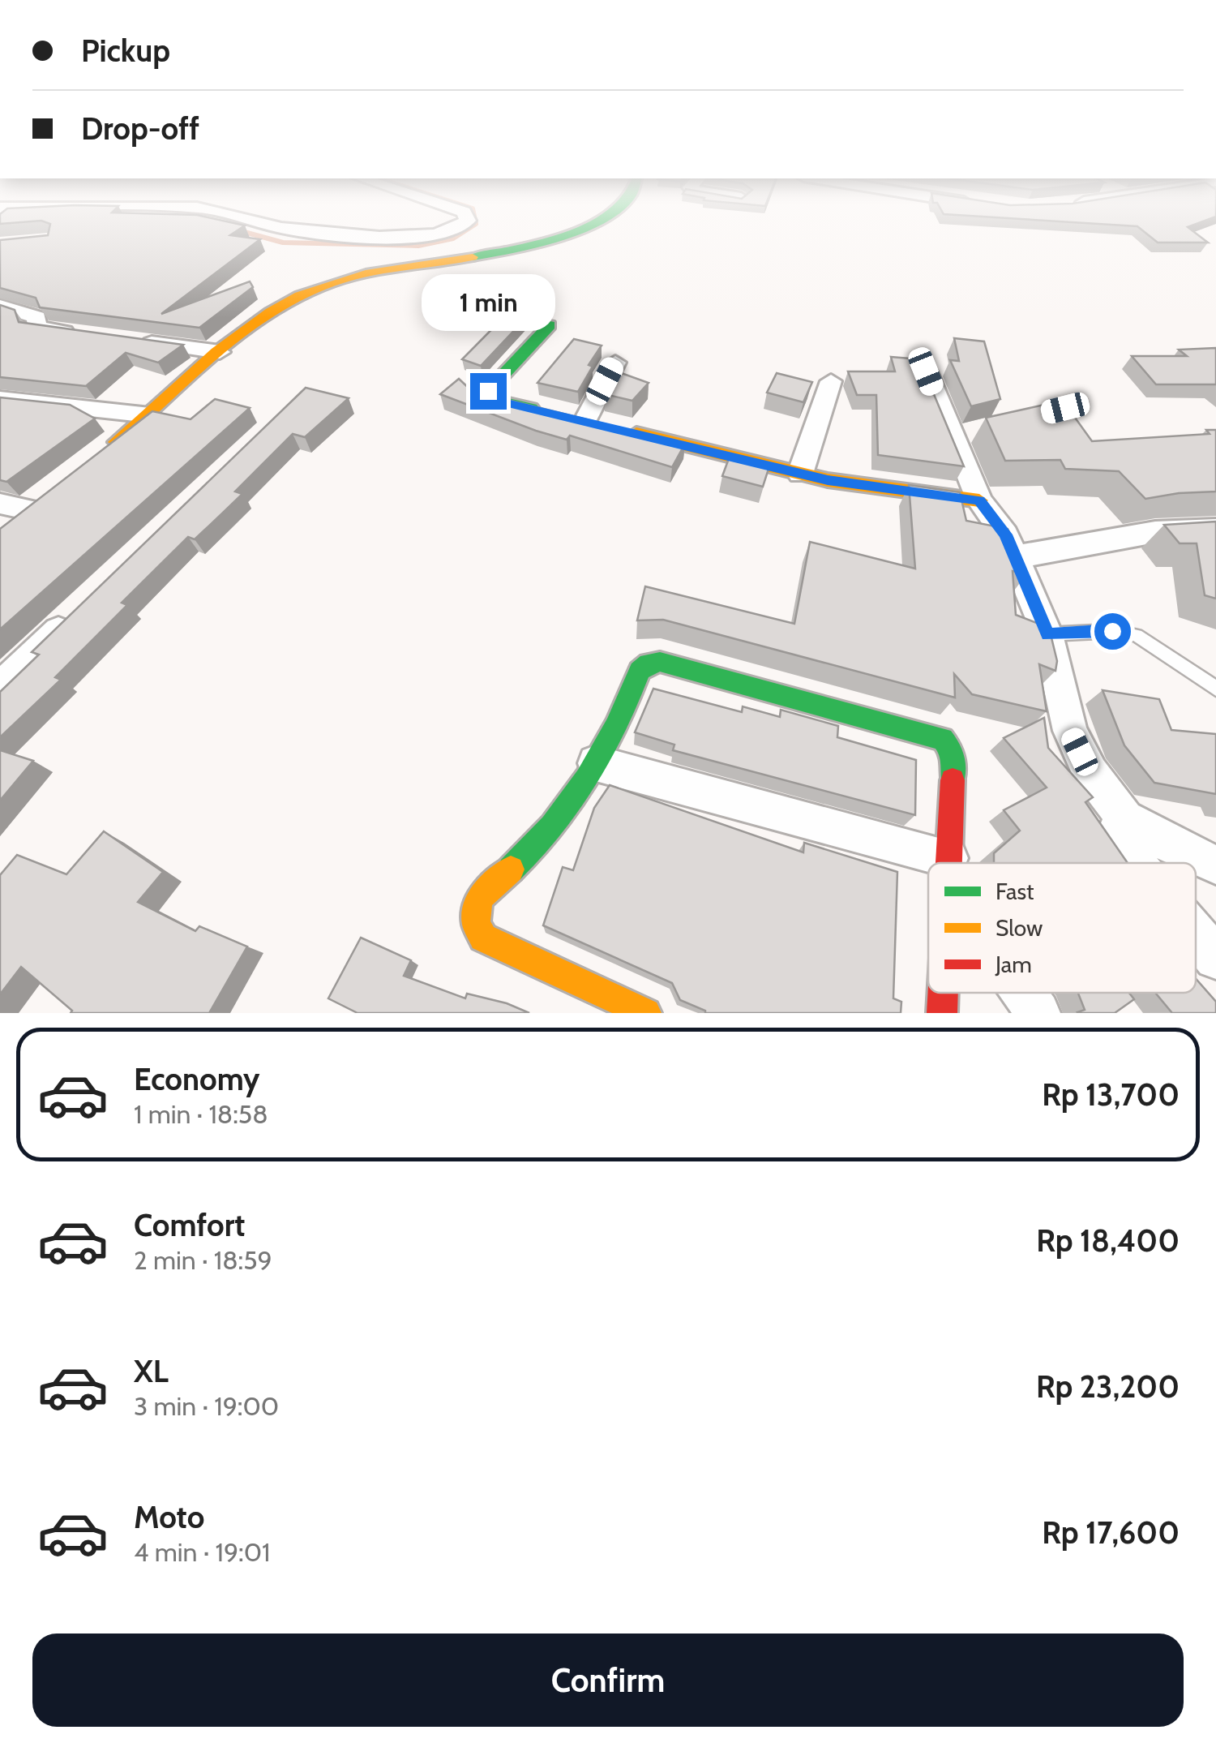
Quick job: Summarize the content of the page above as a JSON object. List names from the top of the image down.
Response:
{
  "legend": ["Fast", "Slow", "Jam"],
  "page": {
    "banner": ["Pickup", "Drop-off"],
    "bubble": "1 min",
    "list": [
      {
        "name": "Economy",
        "note": "1 min · 18:58",
        "value": "Rp 13,700"
      },
      {
        "name": "Comfort",
        "note": "2 min · 18:59",
        "value": "Rp 18,400"
      },
      {
        "name": "XL",
        "note": "3 min · 19:00",
        "value": "Rp 23,200"
      },
      {
        "name": "Moto",
        "note": "4 min · 19:01",
        "value": "Rp 17,600"
      }
    ],
    "buttons": "Confirm"
  }
}
